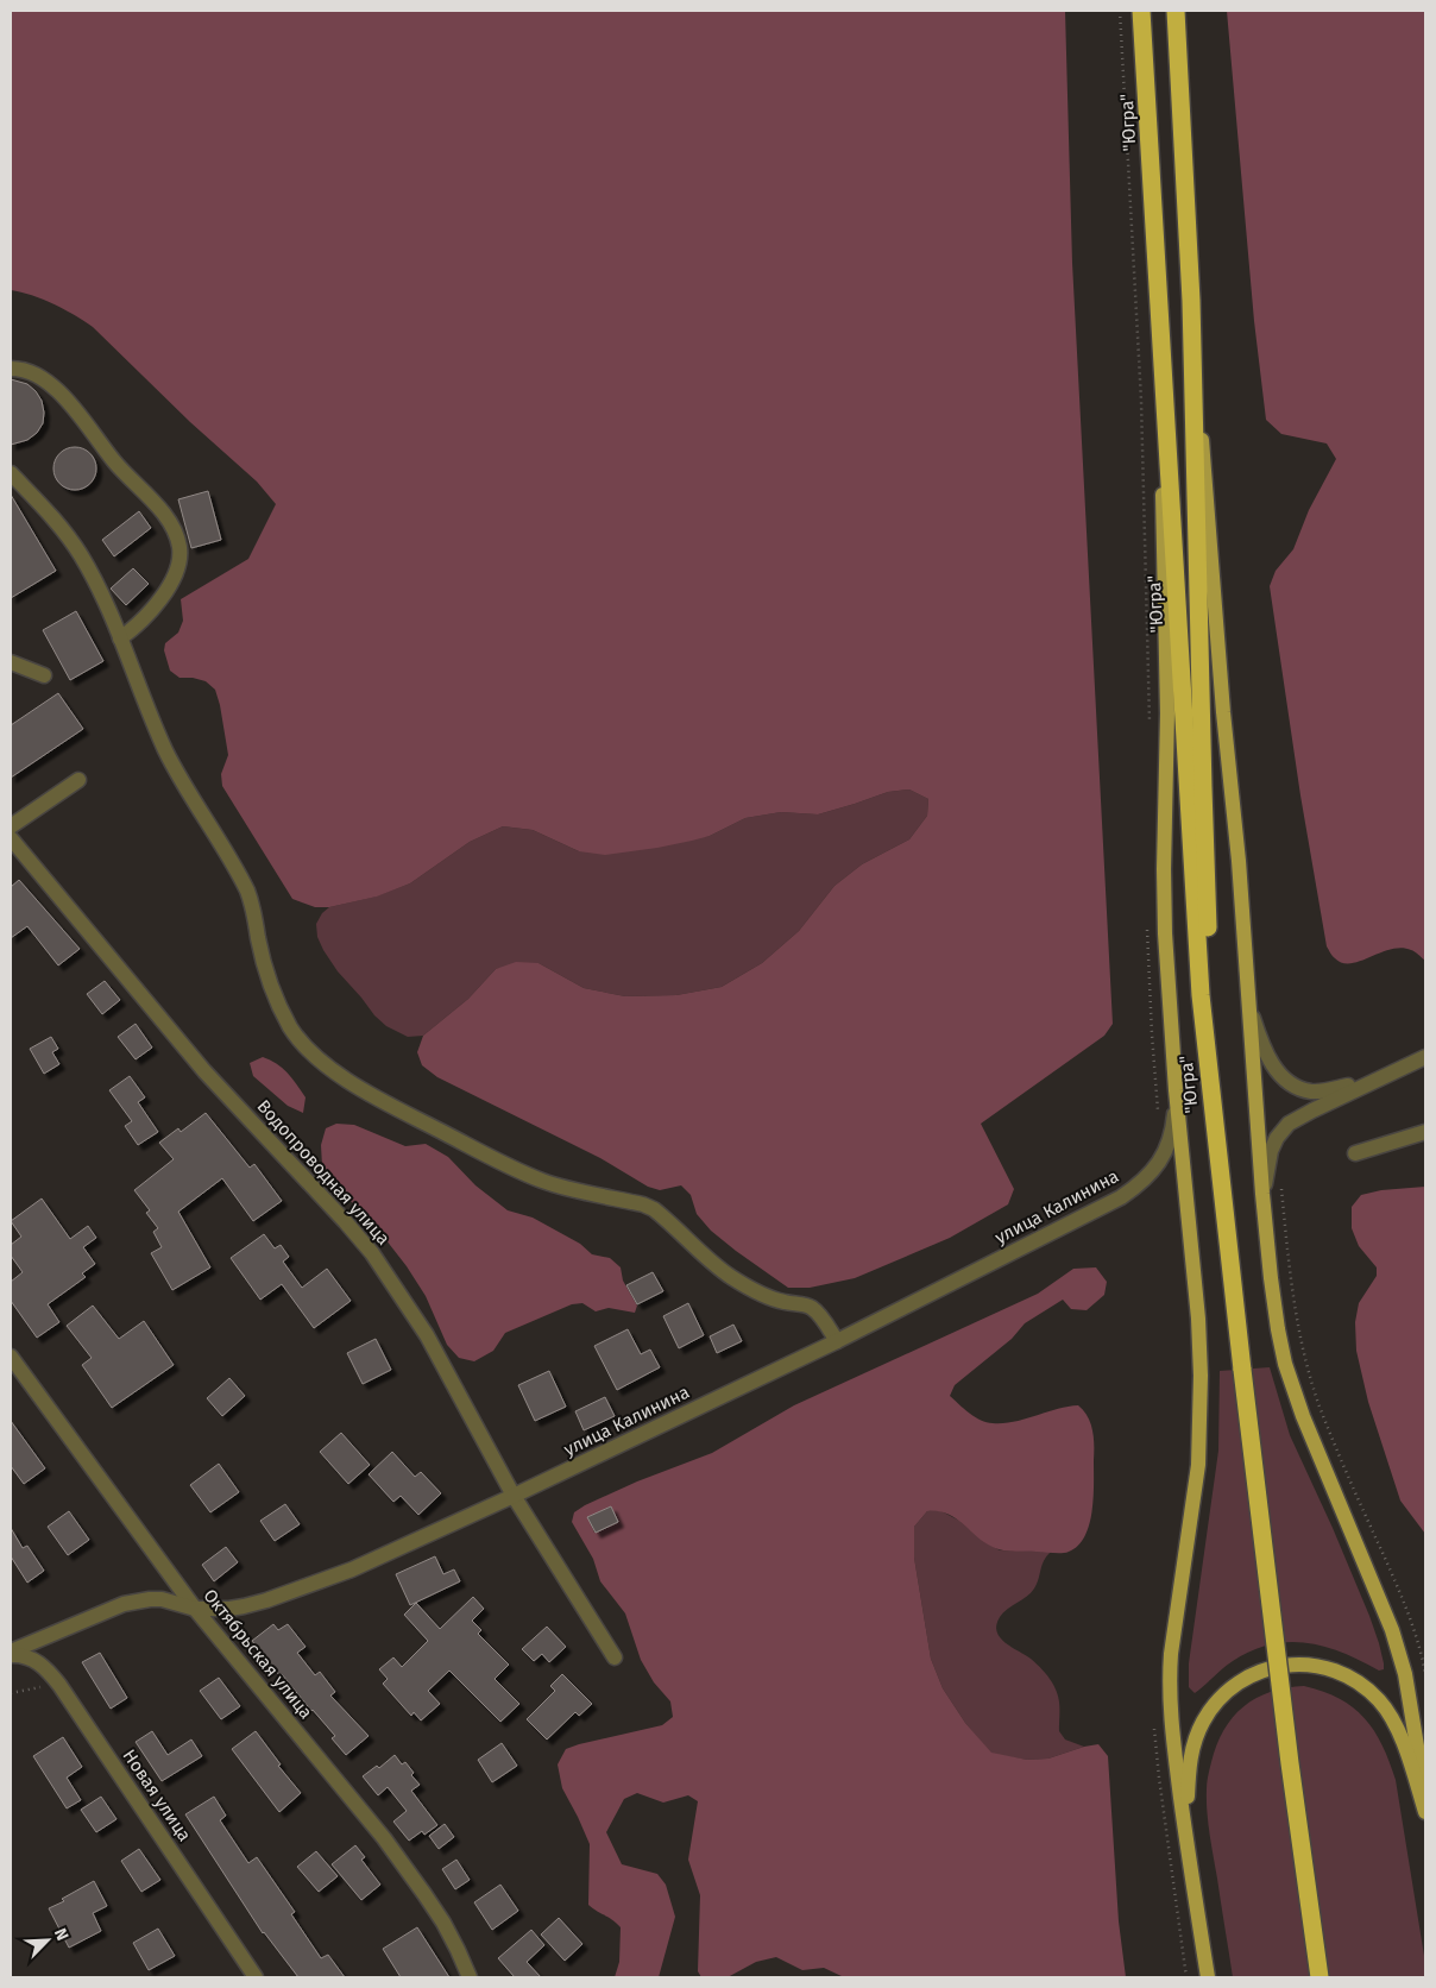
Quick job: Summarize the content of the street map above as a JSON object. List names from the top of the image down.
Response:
{
  "streets": {
    "highway": ["\"Югра\""],
    "street": [
      "Водопроводная улица",
      "улица Калинина",
      "Октябрьская улица",
      "Новая улица"
    ]
  },
  "crossings": [
    ["Водопроводная улица", "улица Калинина"],
    ["улица Калинина", "Октябрьская улица"],
    ["улица Калинина", "Новая улица"]
  ],
  "north": "top right"
}
